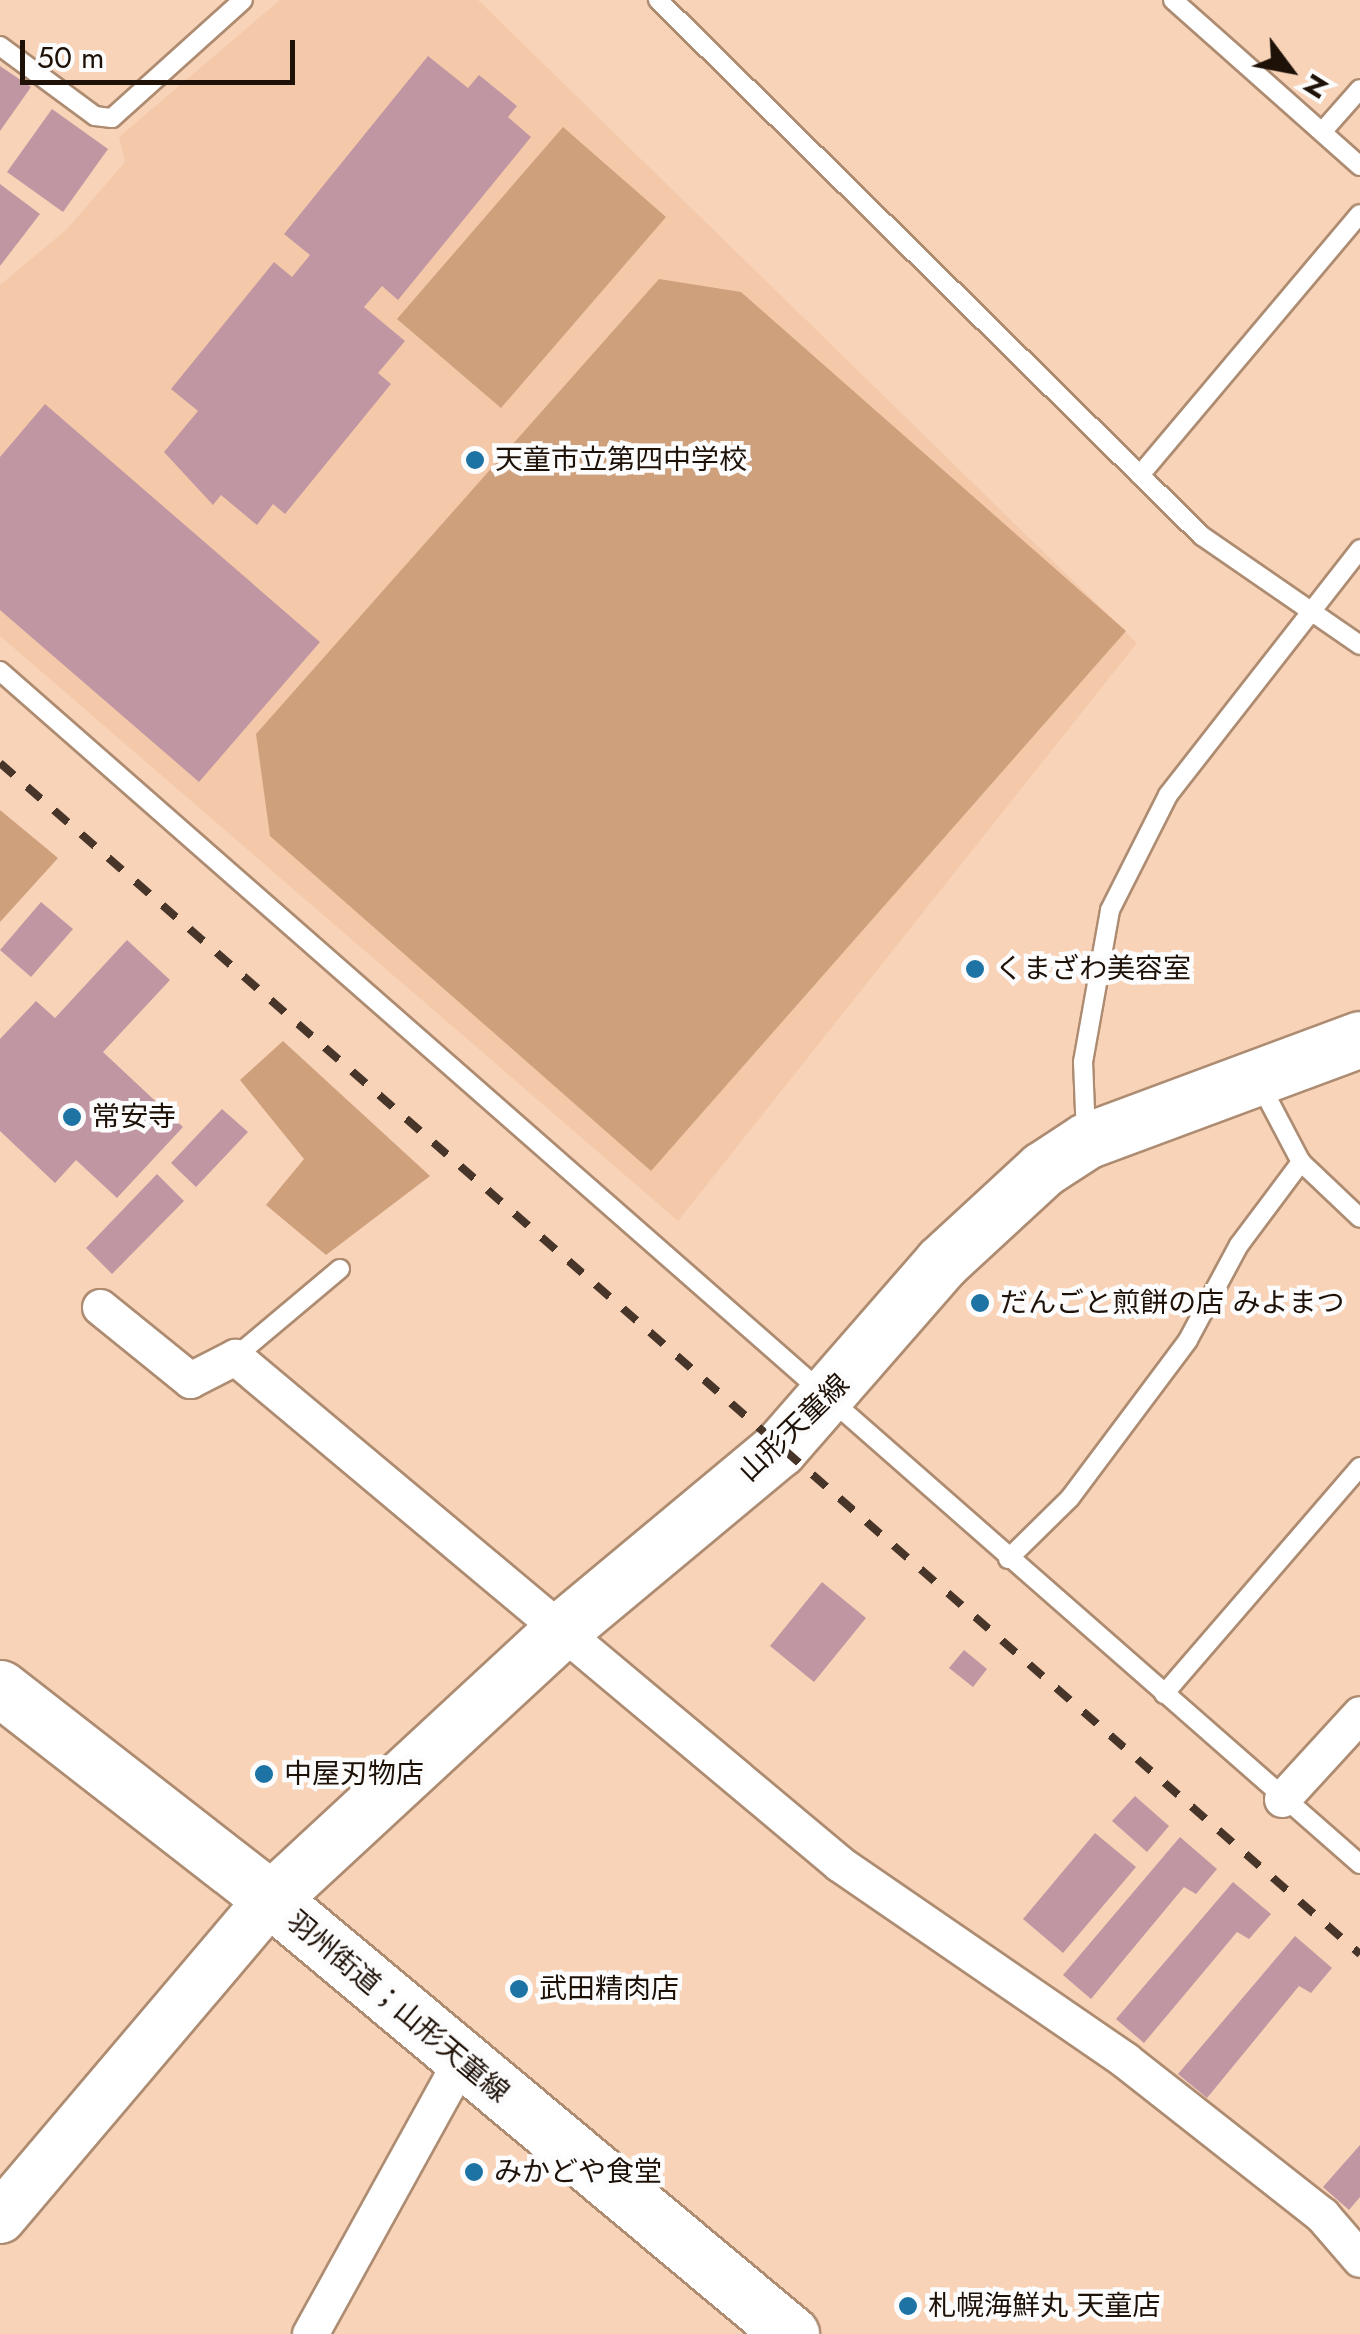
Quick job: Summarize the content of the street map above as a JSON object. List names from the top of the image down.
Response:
{
  "streets": {
    "main road": ["山形天童線", "羽州街道；山形天童線"]
  },
  "crossings": [
    ["山形天童線", "羽州街道；山形天童線"]
  ],
  "places": [
    "天童市立第四中学校",
    "くまざわ美容室",
    "常安寺",
    "だんごと煎餅の店 みよまつ",
    "中屋刃物店",
    "武田精肉店",
    "みかどや食堂",
    "札幌海鮮丸 天童店"
  ],
  "scale_bar": "50 m",
  "north": "bottom right"
}
